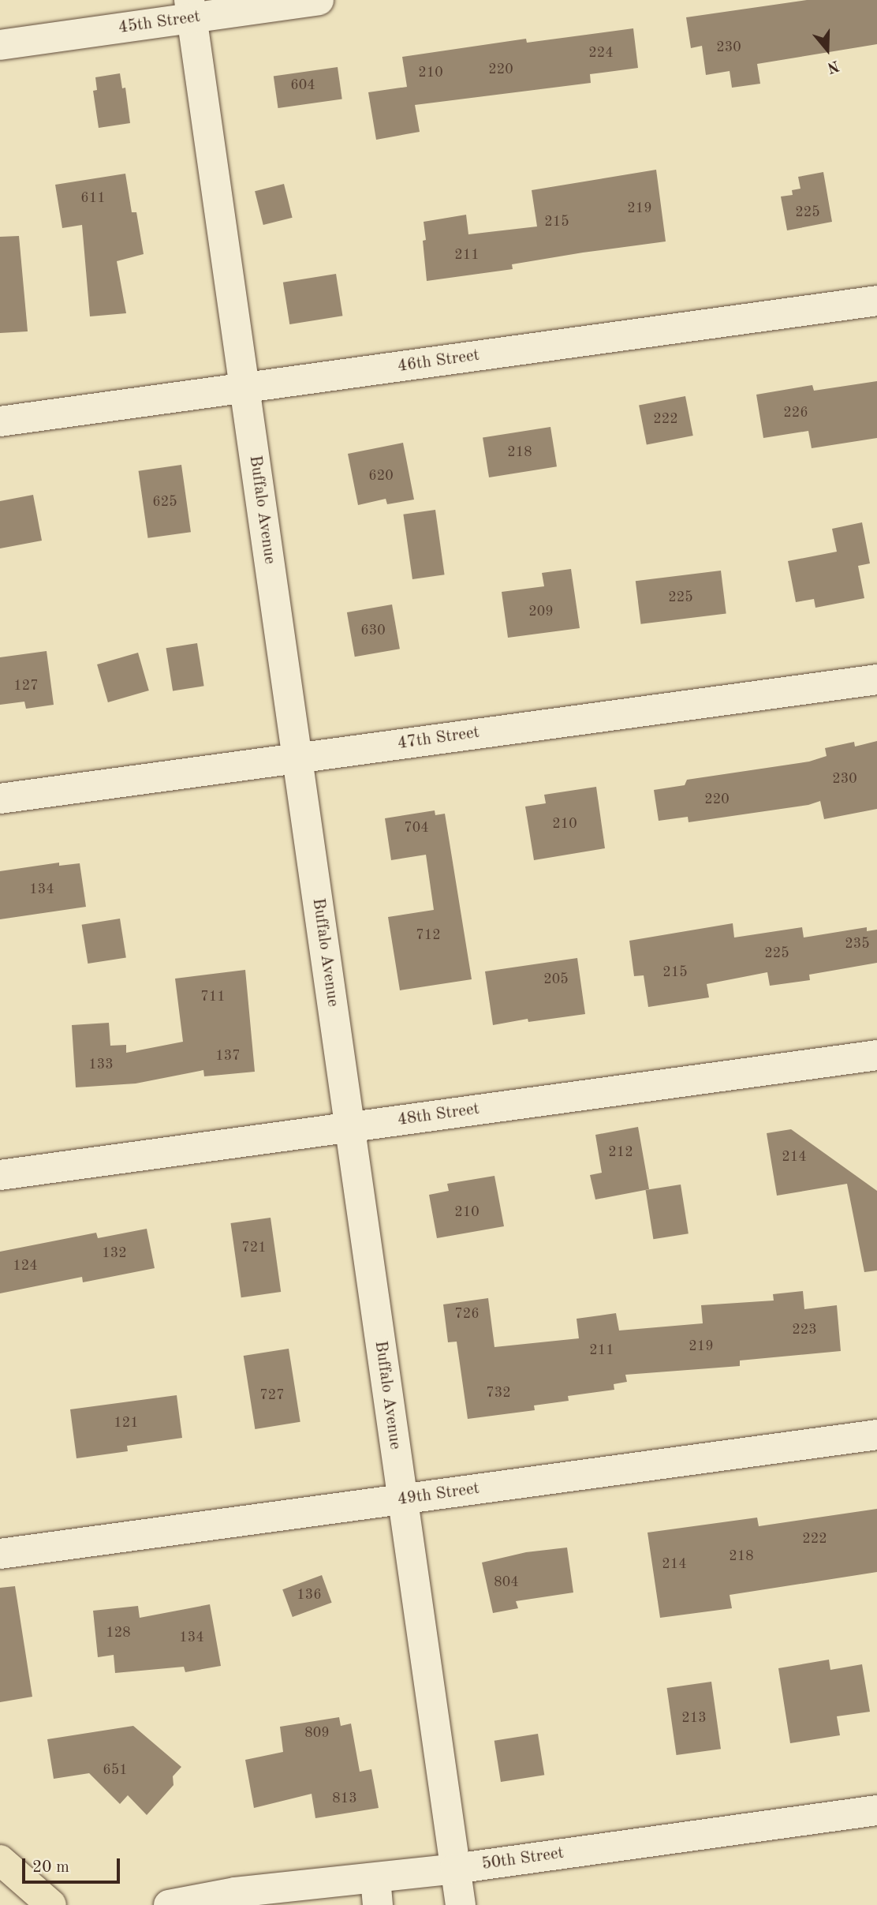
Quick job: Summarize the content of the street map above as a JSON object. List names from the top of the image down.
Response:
{
  "streets": {
    "street": [
      "45th Street",
      "46th Street",
      "Buffalo Avenue",
      "47th Street",
      "48th Street",
      "49th Street",
      "50th Street"
    ]
  },
  "crossings": [
    ["45th Street", "Buffalo Avenue"],
    ["46th Street", "Buffalo Avenue"],
    ["Buffalo Avenue", "47th Street"],
    ["Buffalo Avenue", "48th Street"],
    ["Buffalo Avenue", "49th Street"],
    ["Buffalo Avenue", "50th Street"]
  ],
  "house_numbers": [
    "230",
    "224",
    "220",
    "210",
    "604",
    "611",
    "219",
    "225",
    "215",
    "211",
    "226",
    "222",
    "218",
    "620",
    "625",
    "225",
    "209",
    "630",
    "127",
    "230",
    "220",
    "210",
    "704",
    "134",
    "712",
    "235",
    "225",
    "215",
    "205",
    "711",
    "137",
    "133",
    "212",
    "214",
    "210",
    "721",
    "132",
    "124",
    "726",
    "223",
    "219",
    "211",
    "732",
    "727",
    "121",
    "222",
    "218",
    "214",
    "804",
    "136",
    "128",
    "134",
    "213",
    "809",
    "651",
    "813"
  ],
  "scale_bar": "20 m",
  "north": "bottom"
}
